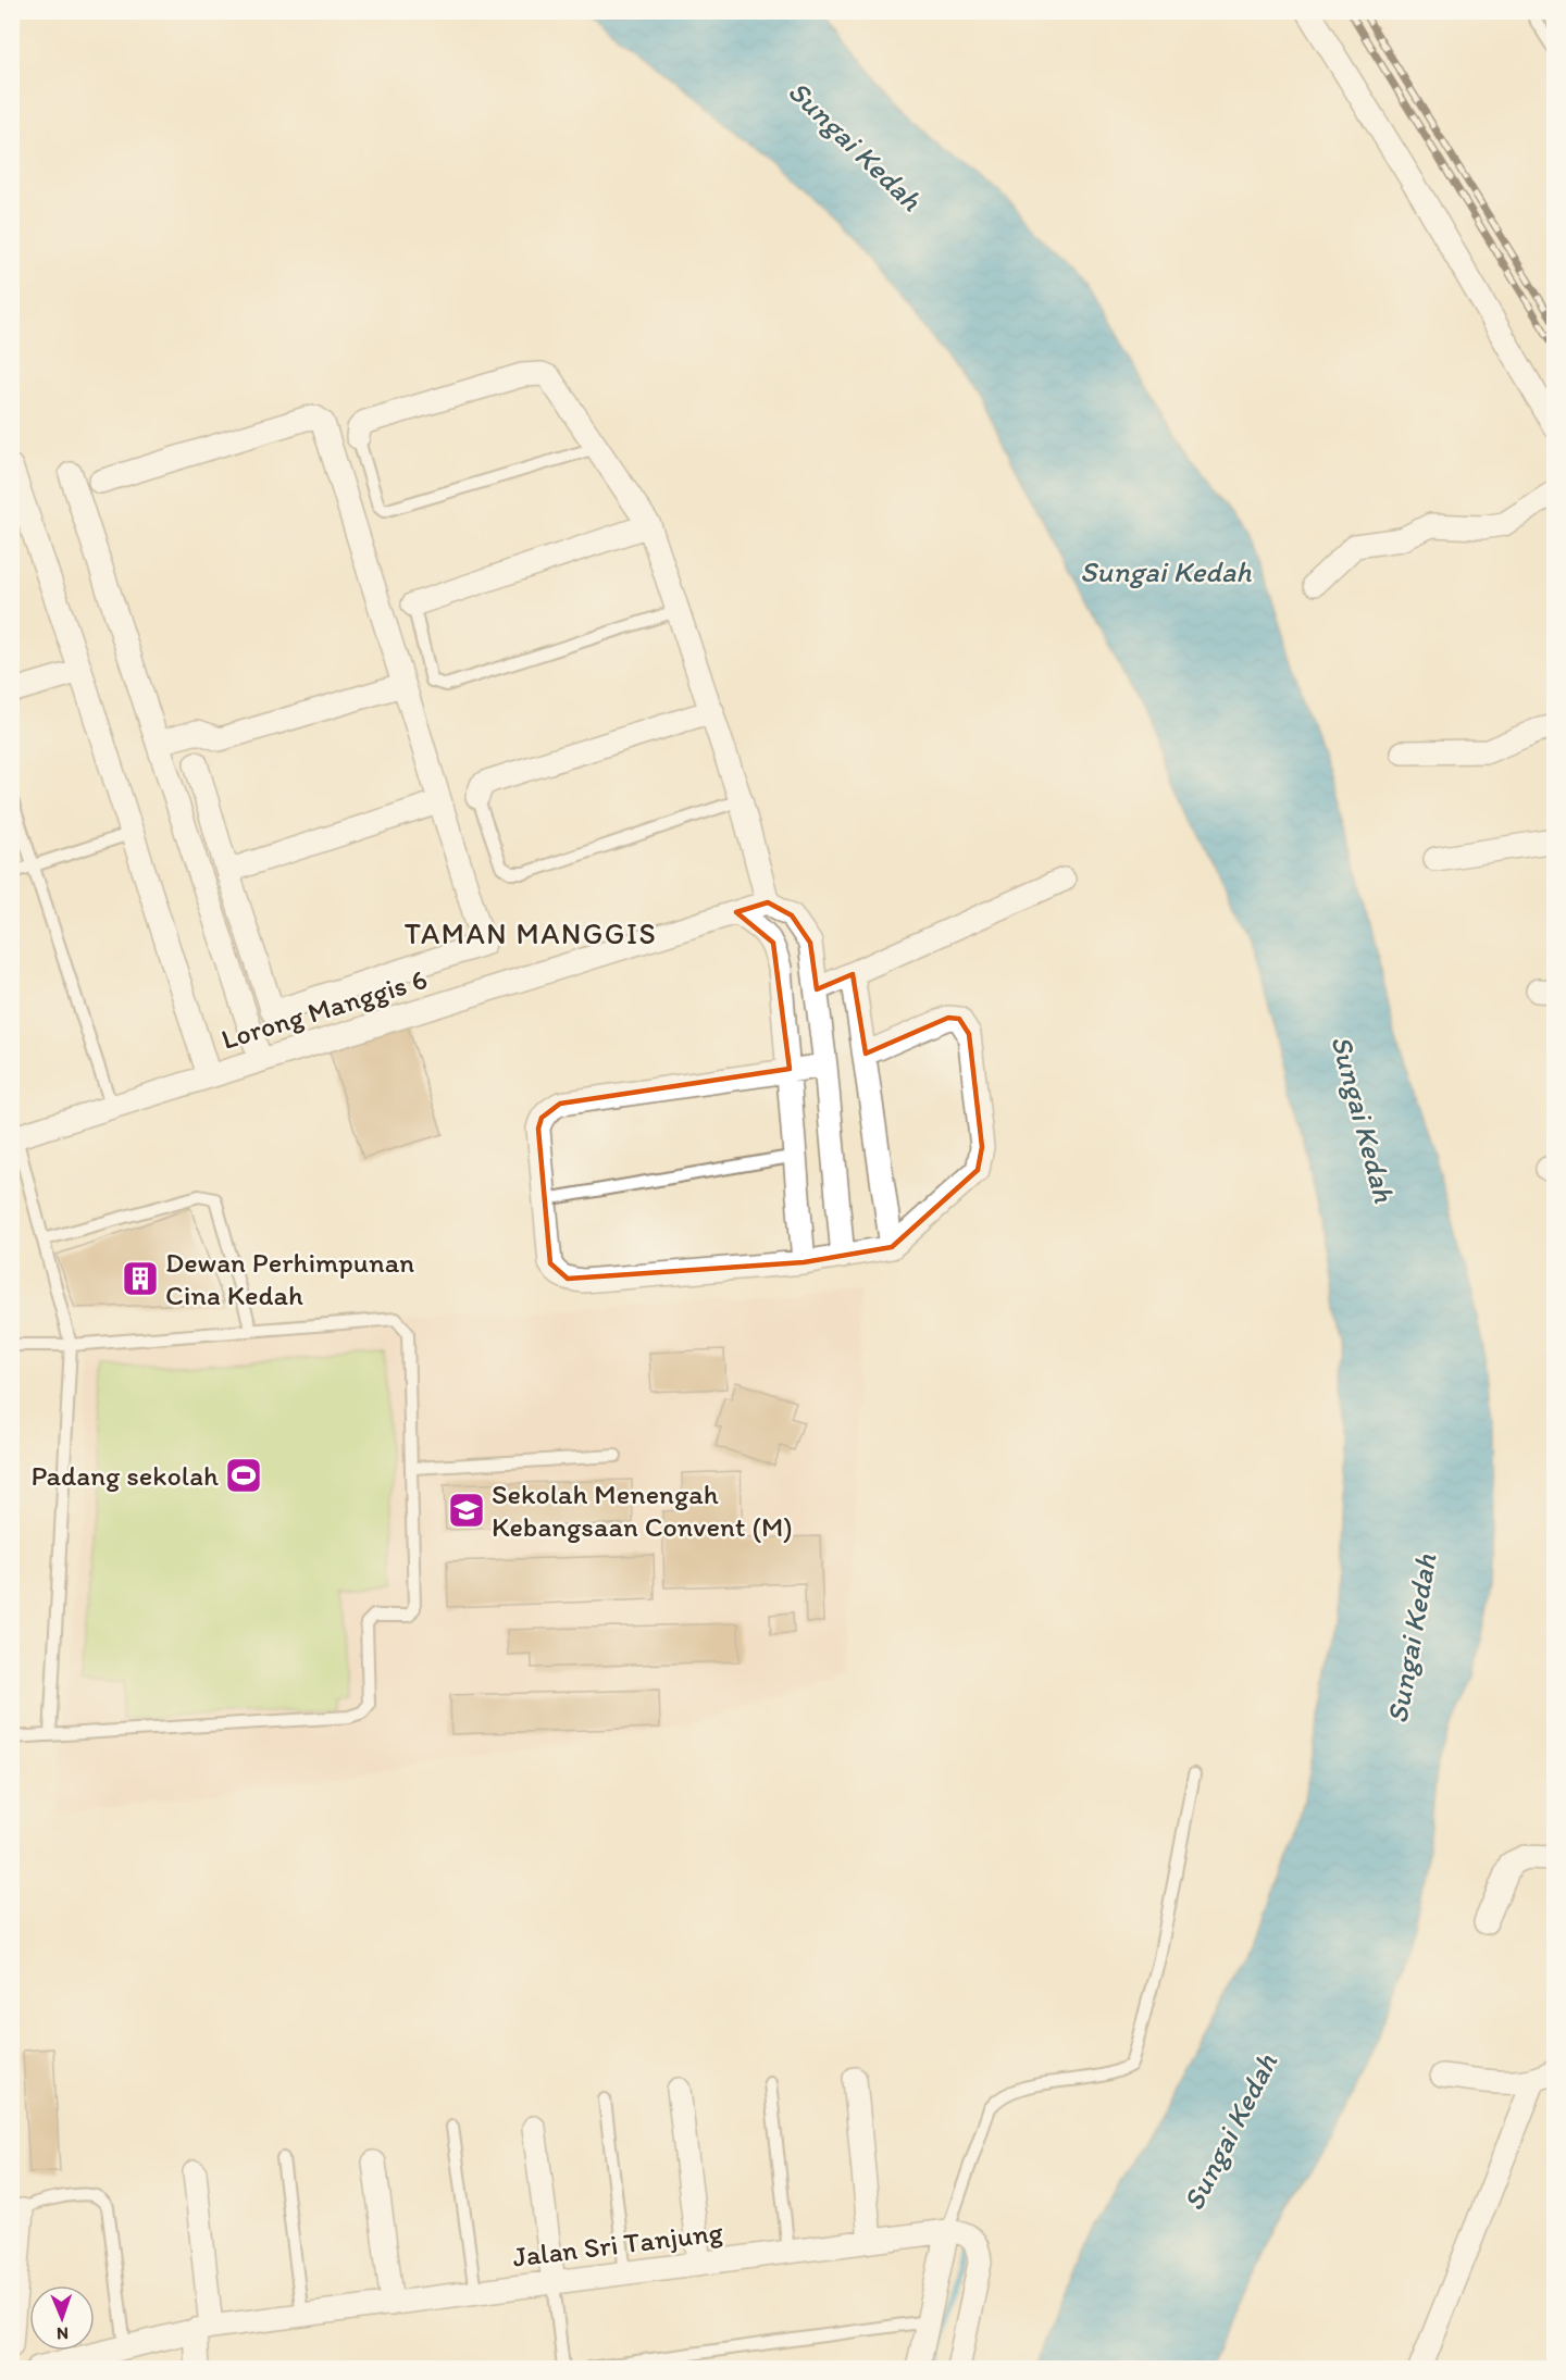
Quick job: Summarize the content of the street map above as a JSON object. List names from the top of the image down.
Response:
{
  "streets": {
    "street": ["Lorong Manggis 6", "Jalan Sri Tanjung"]
  },
  "districts": ["TAMAN MANGGIS"],
  "water": ["Sungai Kedah"],
  "places": {
    "building": ["Dewan Perhimpunan Cina Kedah"],
    "sports": ["Padang sekolah"],
    "school or university": ["Sekolah Menengah Kebangsaan Convent (M)"]
  },
  "north": "bottom"
}
